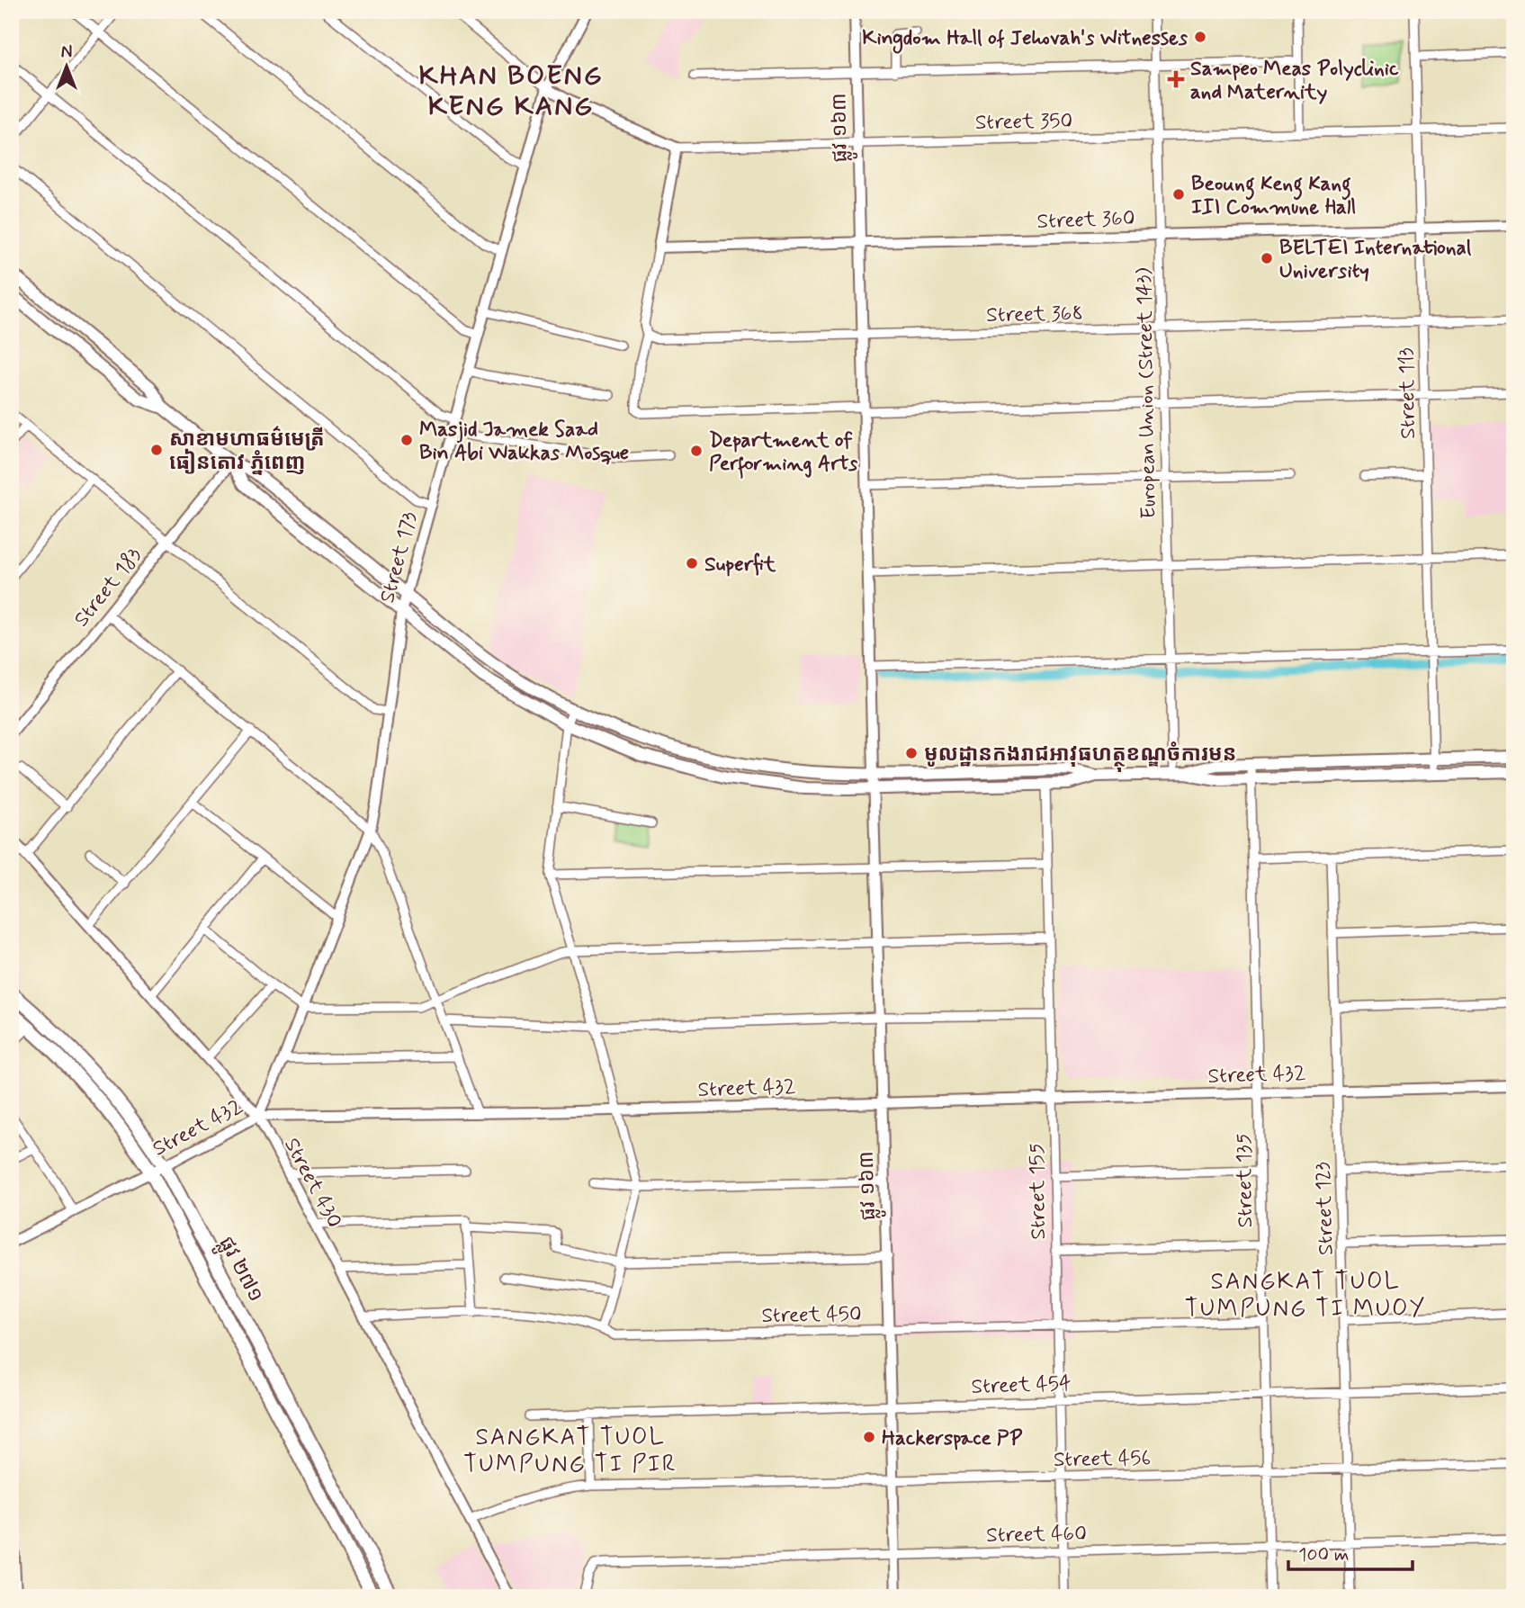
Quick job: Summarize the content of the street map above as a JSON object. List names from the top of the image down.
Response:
{
  "streets": {
    "main road": ["ផ្លូវ ២៧១"],
    "street": [
      "Street 350",
      "ផ្លូវ ១៦៣",
      "Street 360",
      "Street 368",
      "European Union (Street 143)",
      "Street 113",
      "Street 173",
      "Street 183",
      "Street 432",
      "Street 135",
      "Street 430",
      "Street 155",
      "Street 123",
      "Street 450",
      "Street 454",
      "Street 456",
      "Street 460"
    ]
  },
  "crossings": [
    ["Street 350", "ផ្លូវ ១៦៣"],
    ["Street 350", "European Union (Street 143)"],
    ["Street 350", "Street 113"],
    ["Street 350", "Street 173"],
    ["ផ្លូវ ១៦៣", "Street 360"],
    ["ផ្លូវ ១៦៣", "Street 368"],
    ["ផ្លូវ ១៦៣", "Street 432"],
    ["ផ្លូវ ១៦៣", "Street 450"],
    ["ផ្លូវ ១៦៣", "Street 454"],
    ["ផ្លូវ ១៦៣", "Street 456"],
    ["ផ្លូវ ១៦៣", "Street 460"],
    ["Street 360", "European Union (Street 143)"],
    ["Street 360", "Street 113"],
    ["Street 368", "European Union (Street 143)"],
    ["Street 368", "Street 113"],
    ["Street 173", "Street 432"],
    ["Street 173", "Street 430"],
    ["Street 432", "Street 135"],
    ["Street 432", "Street 430"],
    ["Street 432", "Street 155"],
    ["Street 432", "Street 123"],
    ["Street 432", "ផ្លូវ ២៧១"],
    ["Street 135", "Street 450"],
    ["Street 135", "Street 454"],
    ["Street 135", "Street 456"],
    ["Street 135", "Street 460"],
    ["Street 430", "Street 450"],
    ["Street 430", "Street 456"],
    ["Street 155", "Street 450"],
    ["Street 155", "Street 454"],
    ["Street 155", "Street 456"],
    ["Street 155", "Street 460"],
    ["Street 123", "Street 454"],
    ["Street 123", "Street 456"],
    ["Street 123", "Street 460"]
  ],
  "districts": ["KHAN BOENG KENG KANG", "SANGKAT TUOL TUMPUNG TI MUOY", "SANGKAT TUOL TUMPUNG TI PIR"],
  "places": {
    "other": [
      "Kingdom Hall of Jehovah's Witnesses",
      "Beoung Keng Kang III Commune Hall",
      "BELTEI International University",
      "Masjid Jamek Saad Bin Abi Wakkas Mosque",
      "សាខាមហាធម៌មេត្រី ធៀនតោវ ភ្នំពេញ",
      "Department of Performing Arts",
      "Superfit",
      "មូលដ្ឋានកងរាជអាវុធហត្ថុខណ្ឌចំការមន",
      "Hackerspace PP"
    ],
    "health": ["Sampeo Meas Polyclinic and Maternity"]
  },
  "scale_bar": "100 m",
  "north": "top"
}
